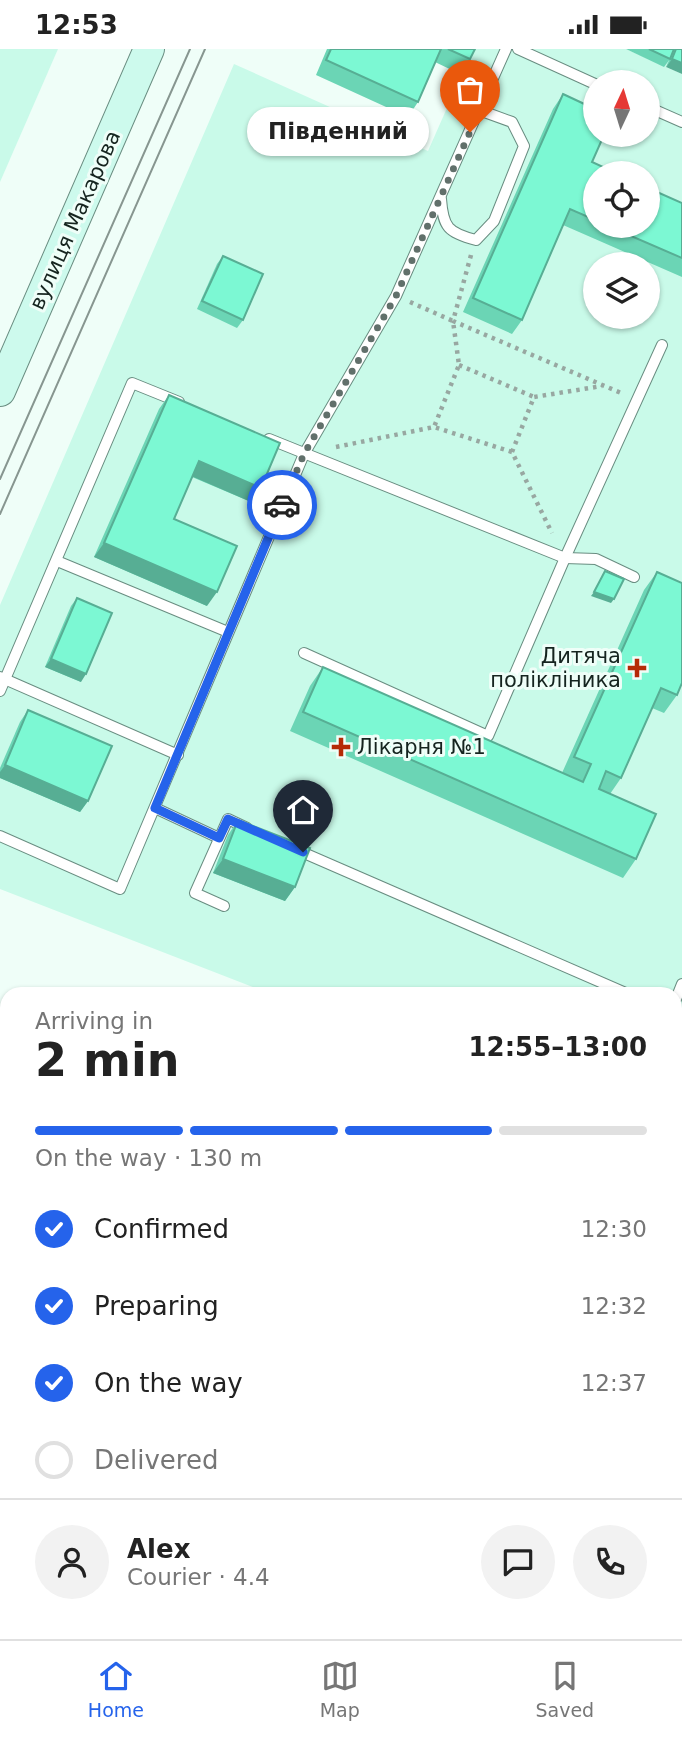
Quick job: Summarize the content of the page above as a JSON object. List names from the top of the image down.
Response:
{
  "streets": {
    "main road": ["вулиця Макарова"]
  },
  "places": {
    "other": ["Південний"],
    "health": ["Дитяча полікліника", "Лікарня №1"]
  },
  "north": "top",
  "page": {
    "status": "12:53",
    "bubble": "Південний",
    "heading": ["2 min", "Arriving in", "12:55–13:00"],
    "panel": ["Alex", "Courier · 4.4"],
    "bar": "On the way · 130 m",
    "list": [
      ["Confirmed", "12:30"],
      ["Preparing", "12:32"],
      ["On the way", "12:37"],
      "Delivered"
    ],
    "tabs": ["Home", "Map", "Saved"]
  }
}
